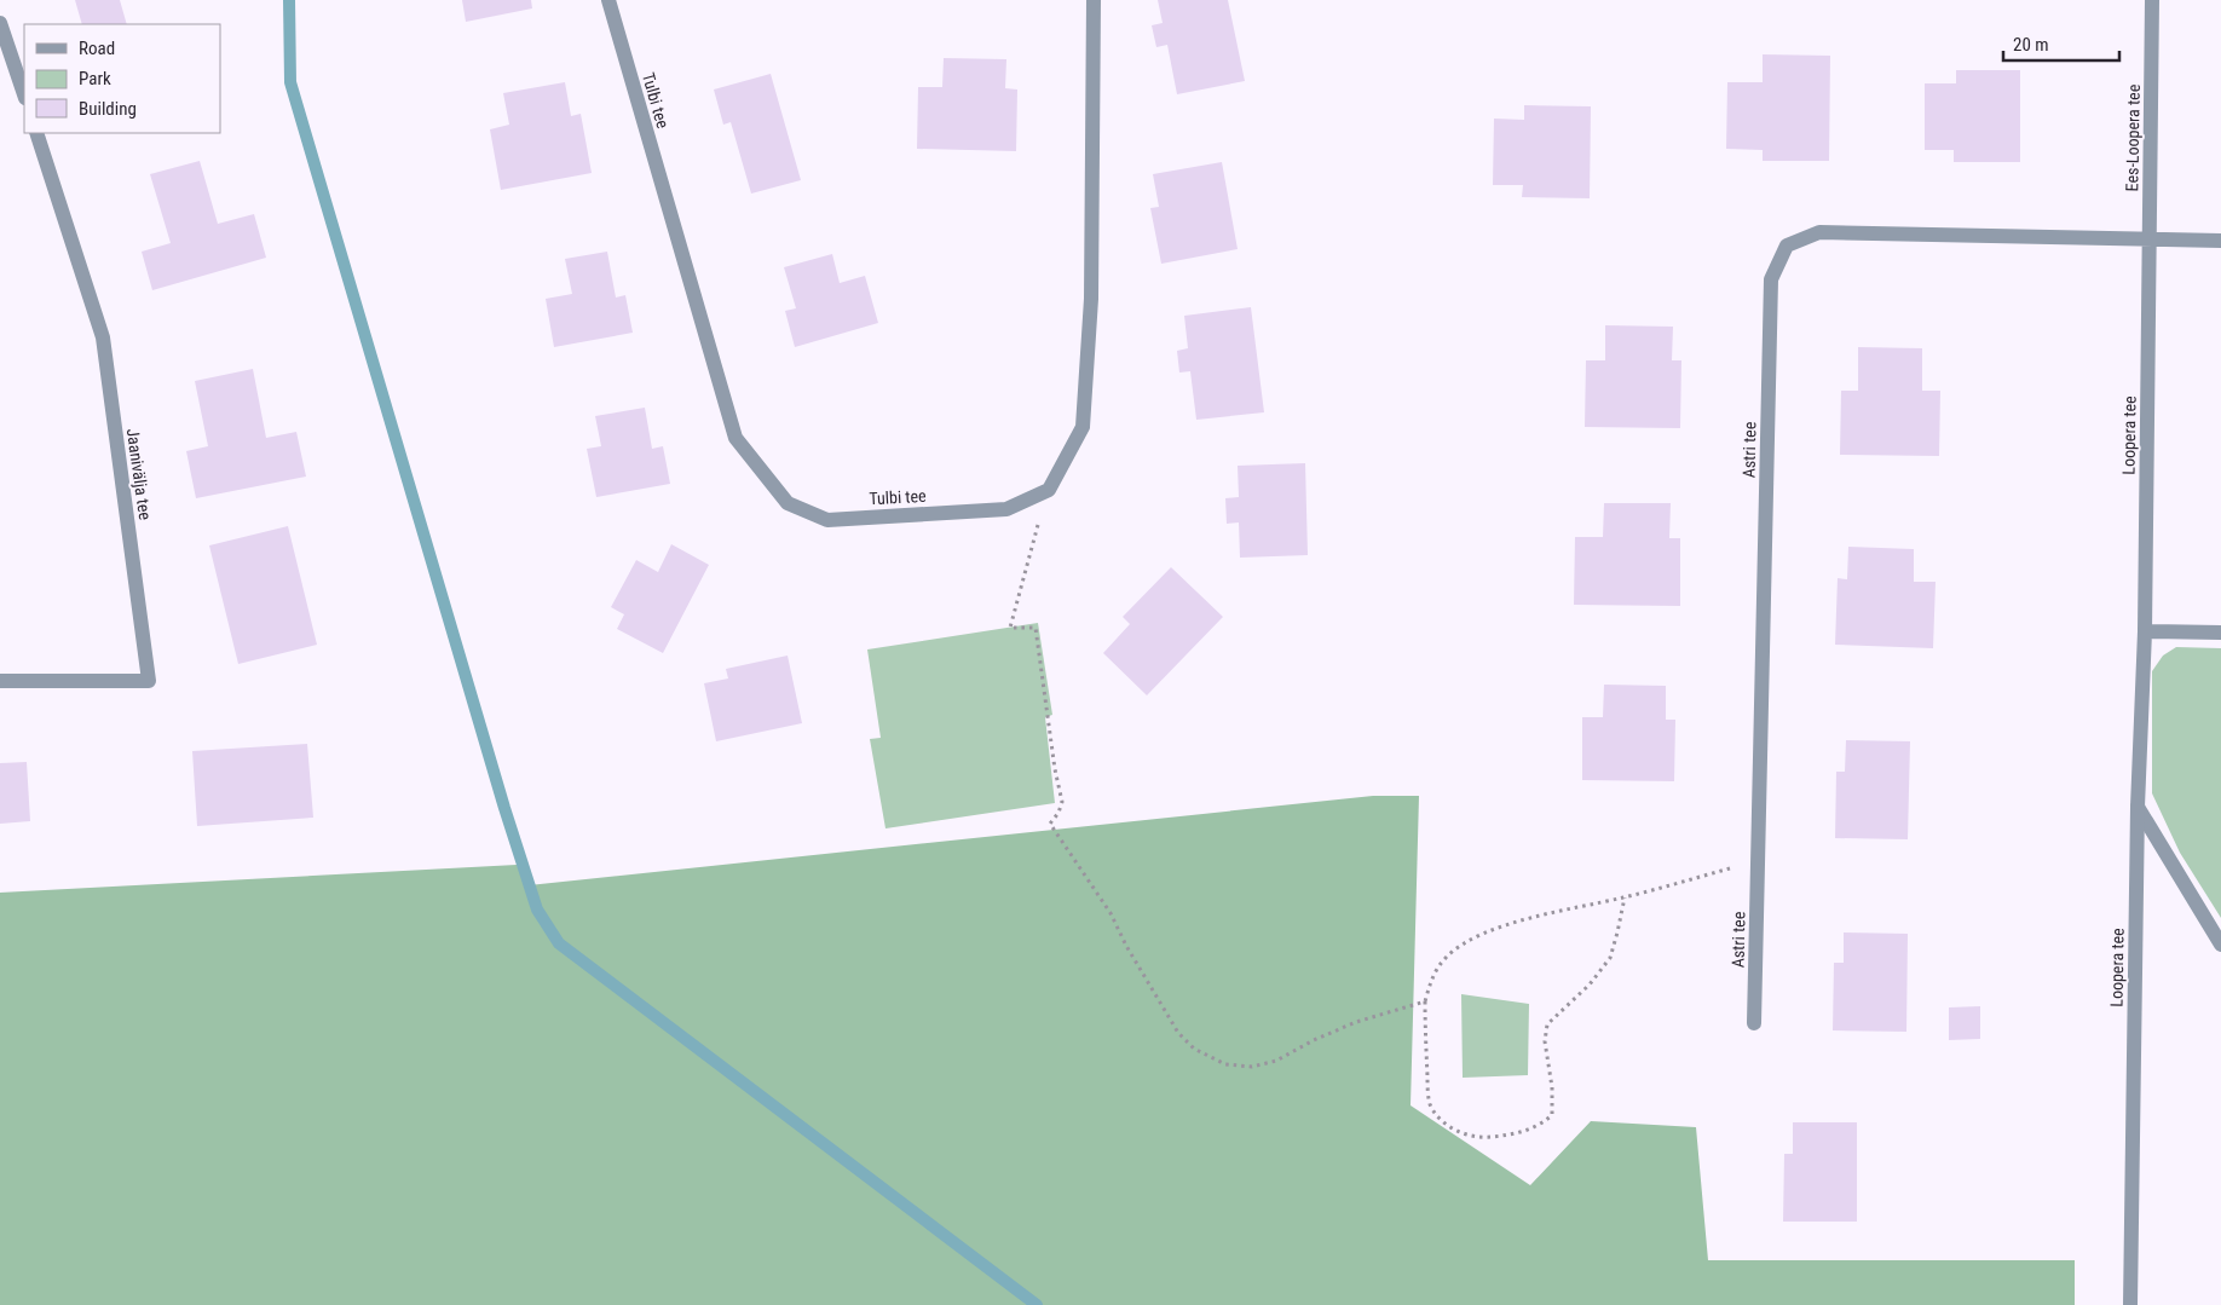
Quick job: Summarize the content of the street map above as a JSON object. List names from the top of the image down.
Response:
{
  "streets": {
    "street": [
      "Tulbi tee",
      "Ees-Loopera tee",
      "Loopera tee",
      "Astri tee",
      "Jaanivälja tee"
    ]
  },
  "crossings": [
    ["Ees-Loopera tee", "Loopera tee"],
    ["Ees-Loopera tee", "Astri tee"],
    ["Loopera tee", "Astri tee"]
  ],
  "legend": ["Road", "Park", "Building"],
  "scale_bar": "20 m"
}
